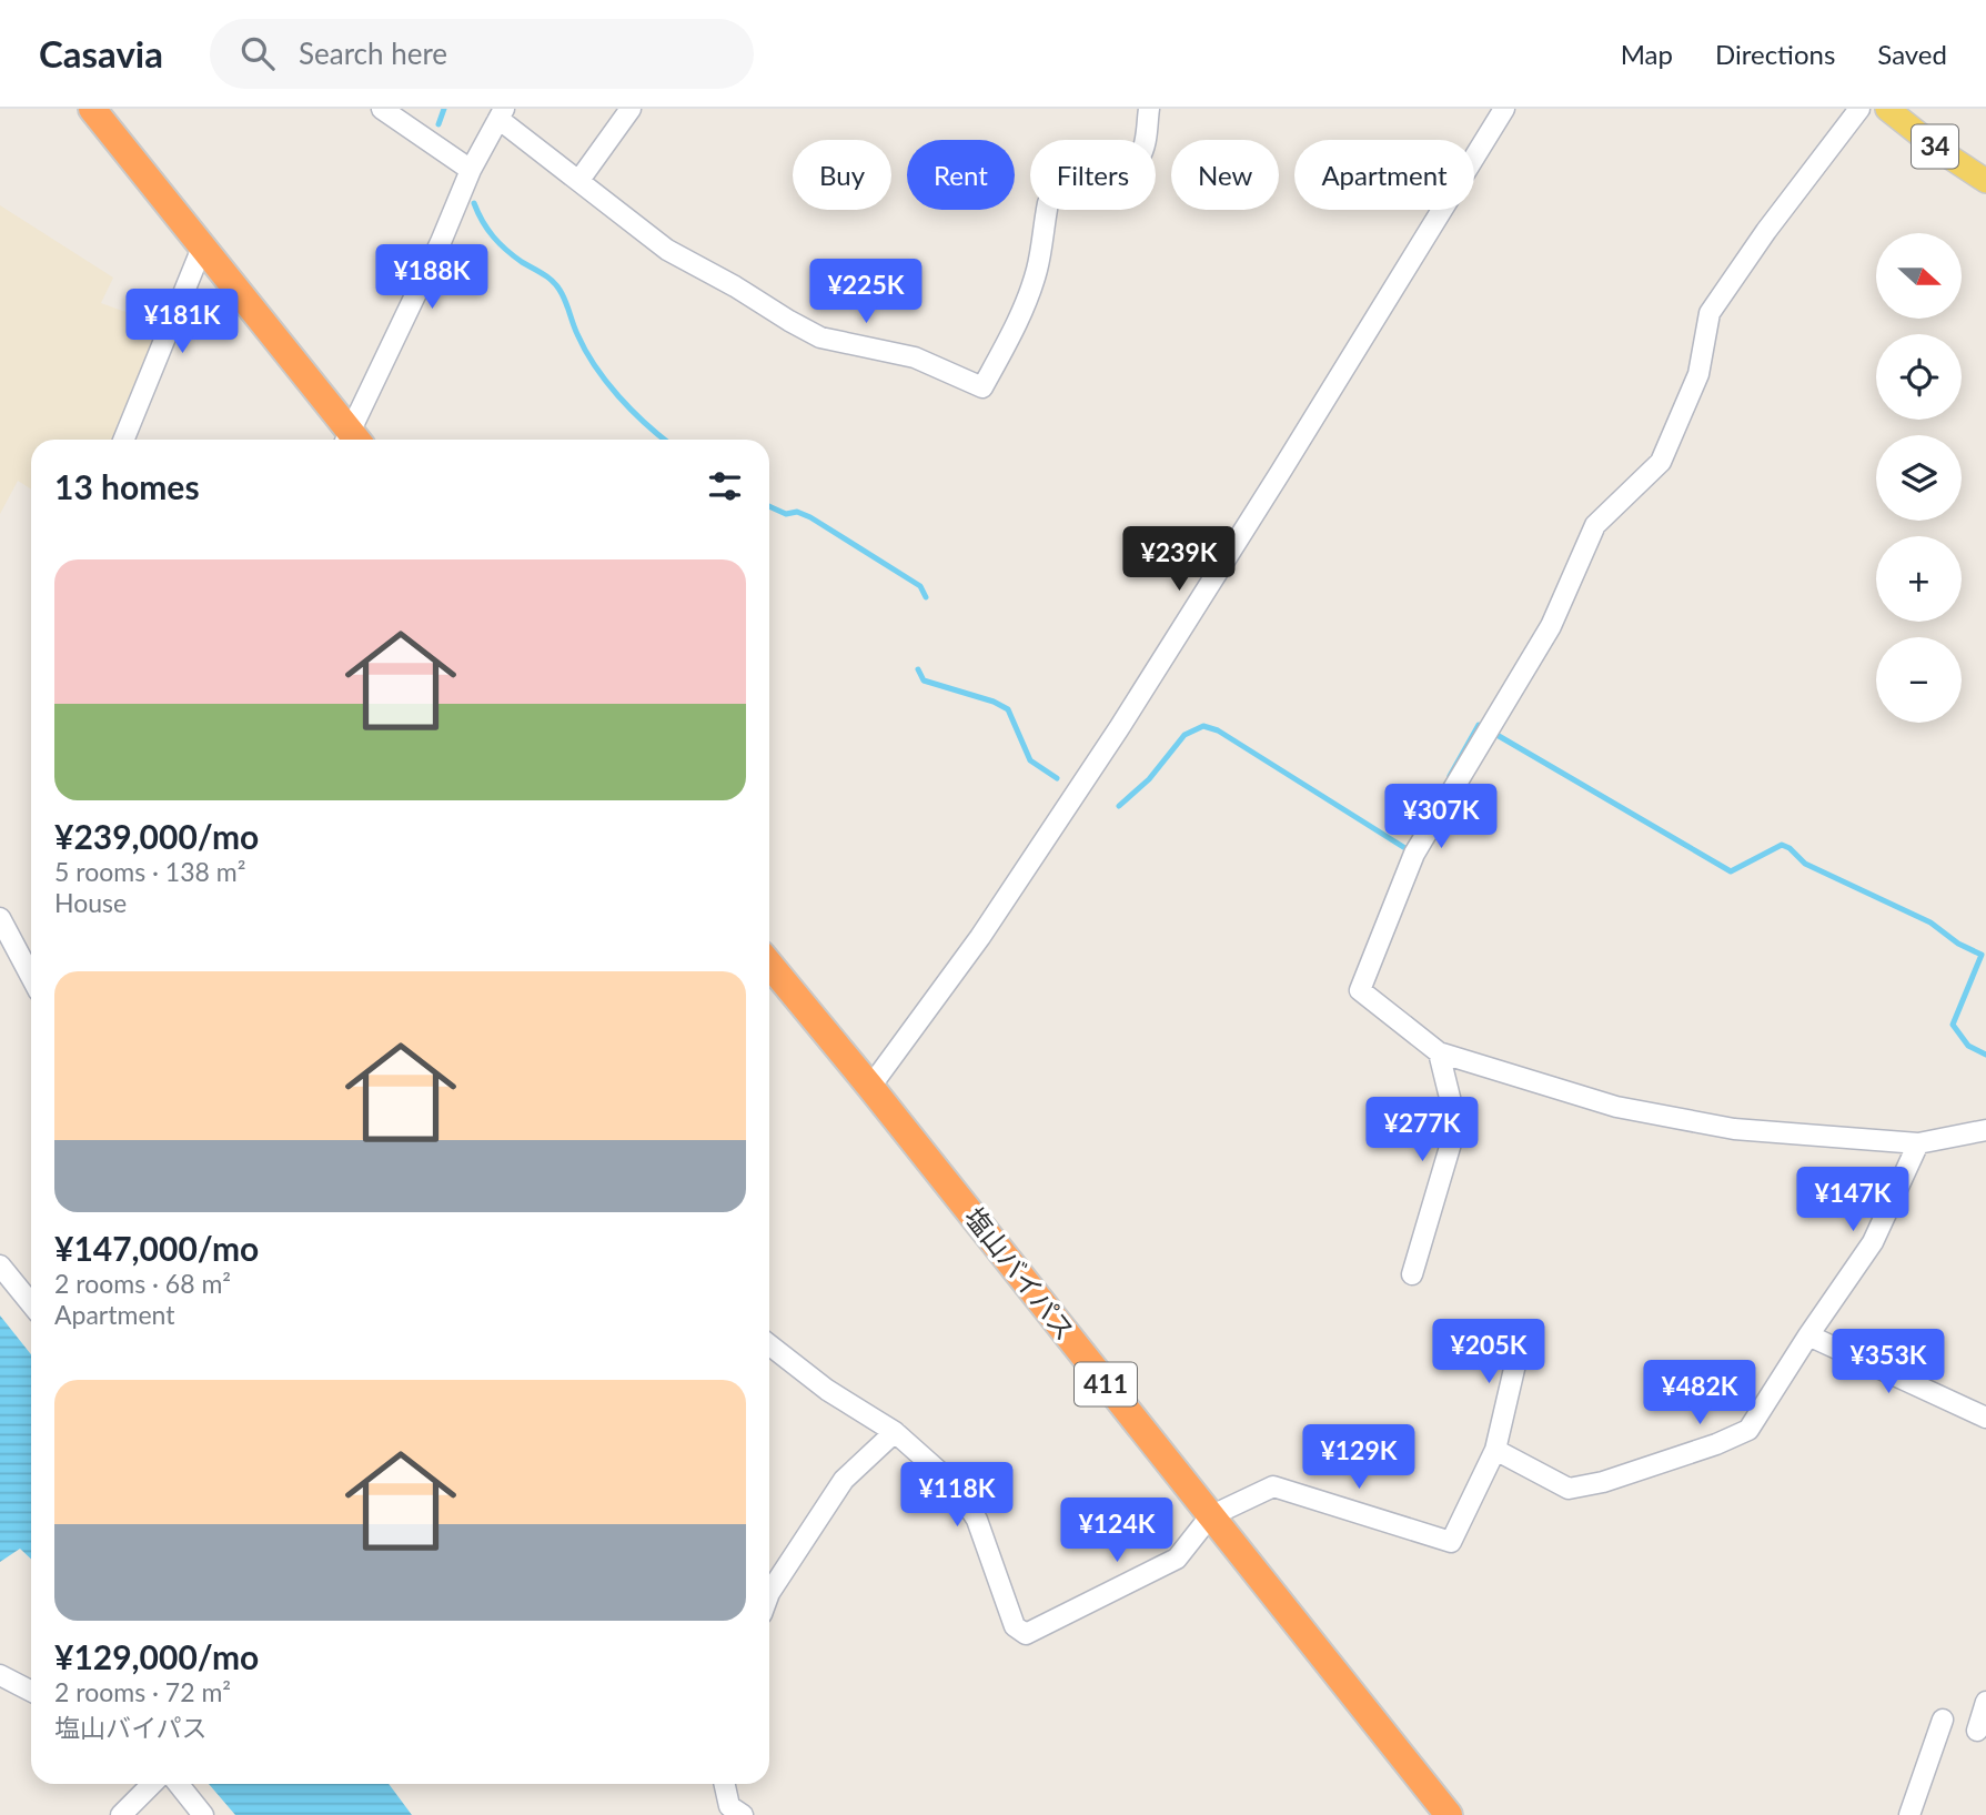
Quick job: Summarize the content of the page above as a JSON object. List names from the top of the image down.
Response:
{
  "streets": {
    "highway": ["塩山バイパス", "411"],
    "main road": ["34"]
  },
  "north": "right",
  "page": {
    "header": "Casavia",
    "search": "Search here",
    "nav": ["Map", "Directions", "Saved"],
    "chip": [
      "Buy",
      "Rent",
      "Filters",
      "New",
      "Apartment"
    ],
    "map_buttons": ["+", "−"],
    "price": [
      "¥188K",
      "¥225K",
      "¥181K",
      "¥239K",
      "¥307K",
      "¥277K",
      "¥147K",
      "¥205K",
      "¥353K",
      "¥482K",
      "¥129K",
      "¥118K",
      "¥124K"
    ],
    "heading": "13 homes",
    "list": [
      {
        "name": "¥239,000/mo",
        "note": "5 rooms · 138 m² · House"
      },
      {
        "name": "¥147,000/mo",
        "note": "2 rooms · 68 m² · Apartment"
      },
      {
        "name": "¥129,000/mo",
        "note": "2 rooms · 72 m² · 塩山バイパス"
      }
    ]
  }
}
